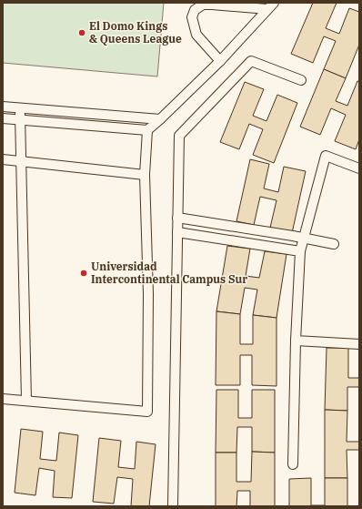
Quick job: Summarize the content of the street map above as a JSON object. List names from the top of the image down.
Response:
{
  "places": ["El Domo Kings & Queens League", "Universidad Intercontinental Campus Sur"]
}
